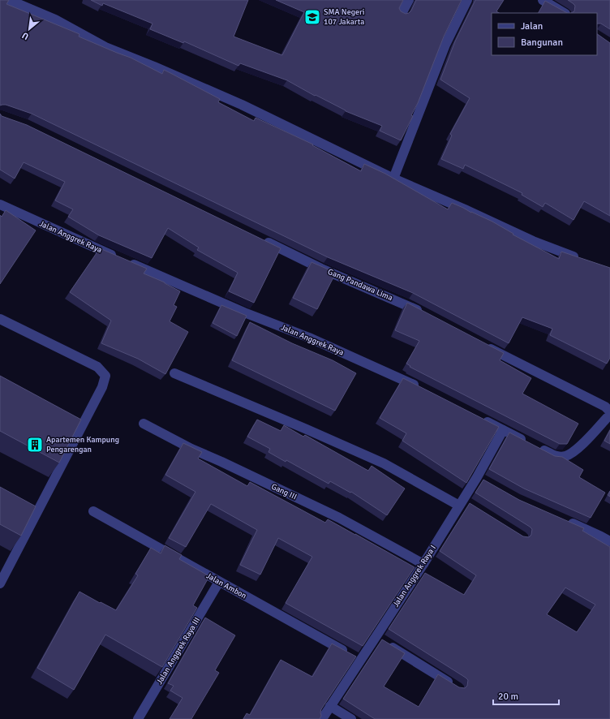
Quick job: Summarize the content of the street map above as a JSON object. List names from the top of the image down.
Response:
{
  "streets": {
    "street": [
      "Jalan Anggrek Raya",
      "Gang Pandawa Lima",
      "Gang III",
      "Jalan Anggrek Raya I",
      "Jalan Ambon",
      "Jalan Anggrek Raya III"
    ]
  },
  "crossings": [
    ["Gang III", "Jalan Anggrek Raya I"],
    ["Jalan Anggrek Raya I", "Jalan Ambon"],
    ["Jalan Ambon", "Jalan Anggrek Raya III"]
  ],
  "places": {
    "school or university": ["SMA Negeri 107 Jakarta"],
    "building": ["Apartemen Kampung Pengarengan"]
  },
  "legend": ["Jalan", "Bangunan"],
  "scale_bar": "20 m",
  "north": "bottom left"
}
